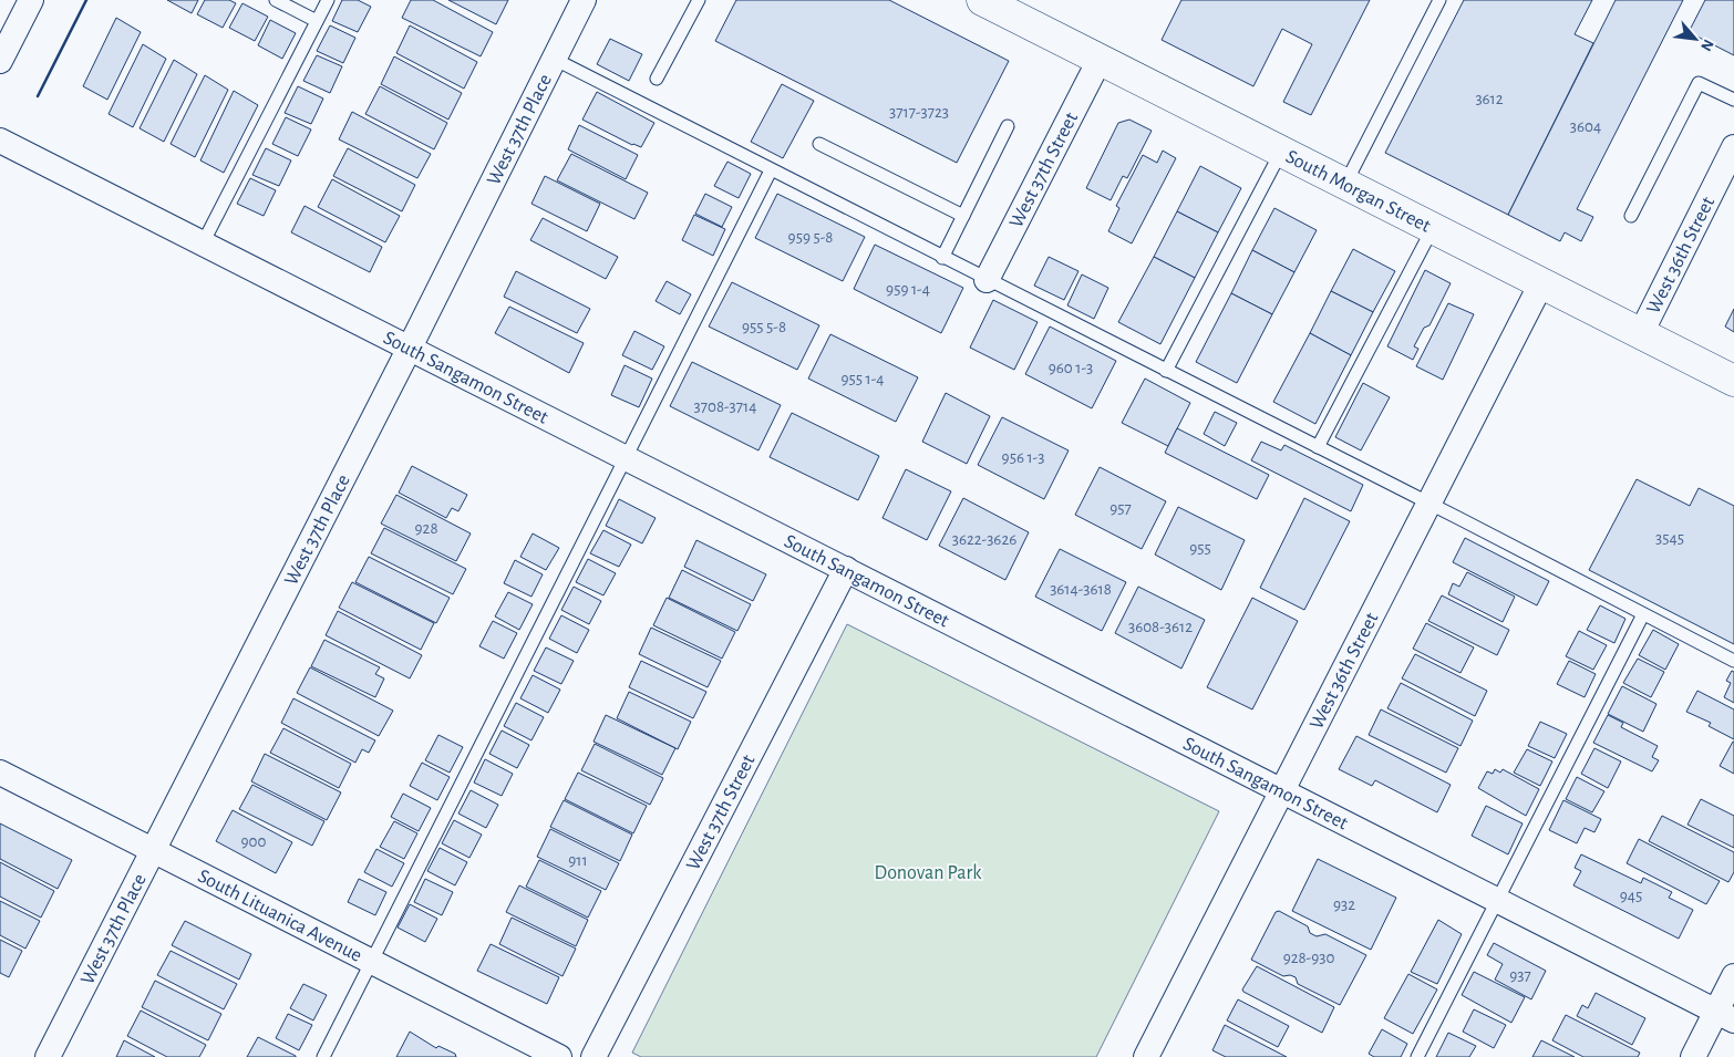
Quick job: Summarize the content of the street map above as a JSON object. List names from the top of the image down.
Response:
{
  "streets": {
    "street": [
      "West 37th Place",
      "West 37th Street",
      "South Morgan Street",
      "West 36th Street",
      "South Sangamon Street",
      "South Lituanica Avenue"
    ]
  },
  "crossings": [
    ["West 37th Place", "South Sangamon Street"],
    ["West 37th Place", "South Lituanica Avenue"],
    ["West 37th Street", "South Morgan Street"],
    ["West 37th Street", "South Sangamon Street"],
    ["South Morgan Street", "West 36th Street"],
    ["West 36th Street", "South Sangamon Street"]
  ],
  "parks": ["Donovan Park"],
  "house_numbers": [
    "3612",
    "3717-3723",
    "3604",
    "959 5-8",
    "959 1-4",
    "955 5-8",
    "960 1-3",
    "955 1-4",
    "3708-3714",
    "956 1-3",
    "957",
    "928",
    "3545",
    "3622-3626",
    "955",
    "3614-3618",
    "3608-3612",
    "900",
    "911",
    "945",
    "932",
    "928-930",
    "937"
  ],
  "north": "bottom right"
}
